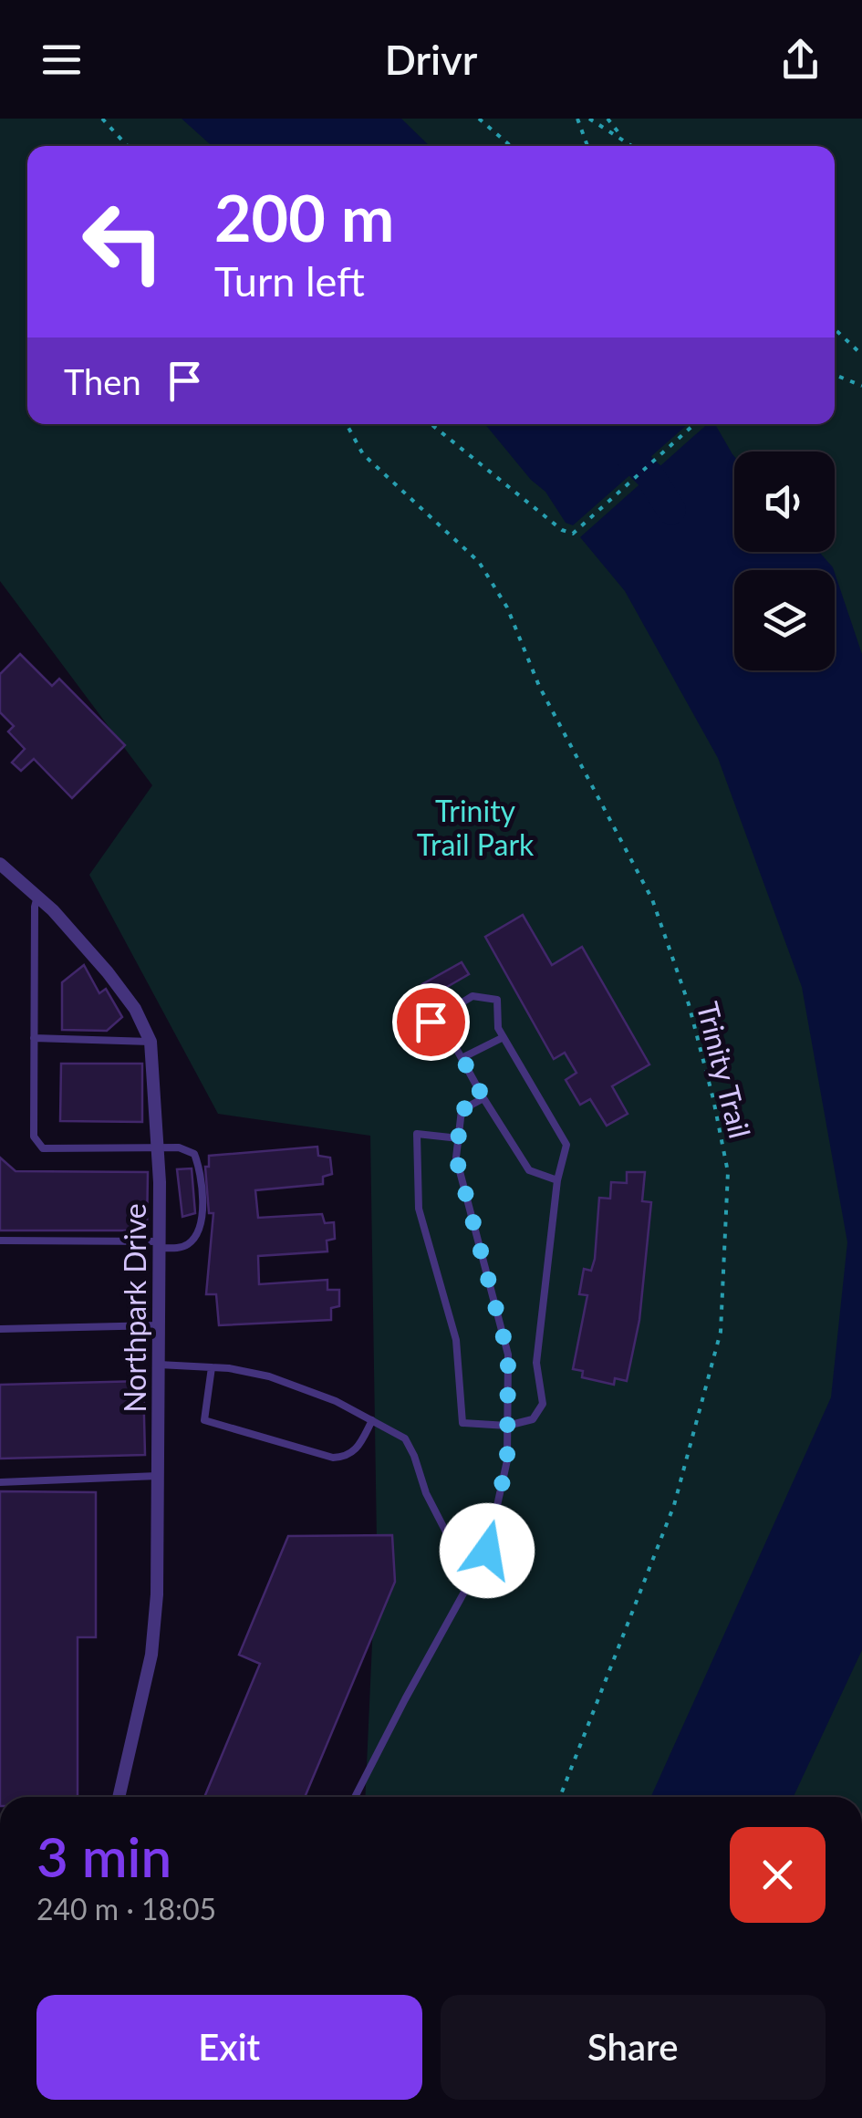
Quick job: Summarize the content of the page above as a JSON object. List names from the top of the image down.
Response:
{
  "streets": {
    "street": ["Northpark Drive"],
    "path": ["Trinity Trail"]
  },
  "parks": ["Trinity Trail Park"],
  "page": {
    "header": "Drivr",
    "turn": ["200 m", "Turn left"],
    "then": "Then",
    "heading": ["3 min", "240 m · 18:05"],
    "buttons": ["Exit", "Share"]
  }
}
